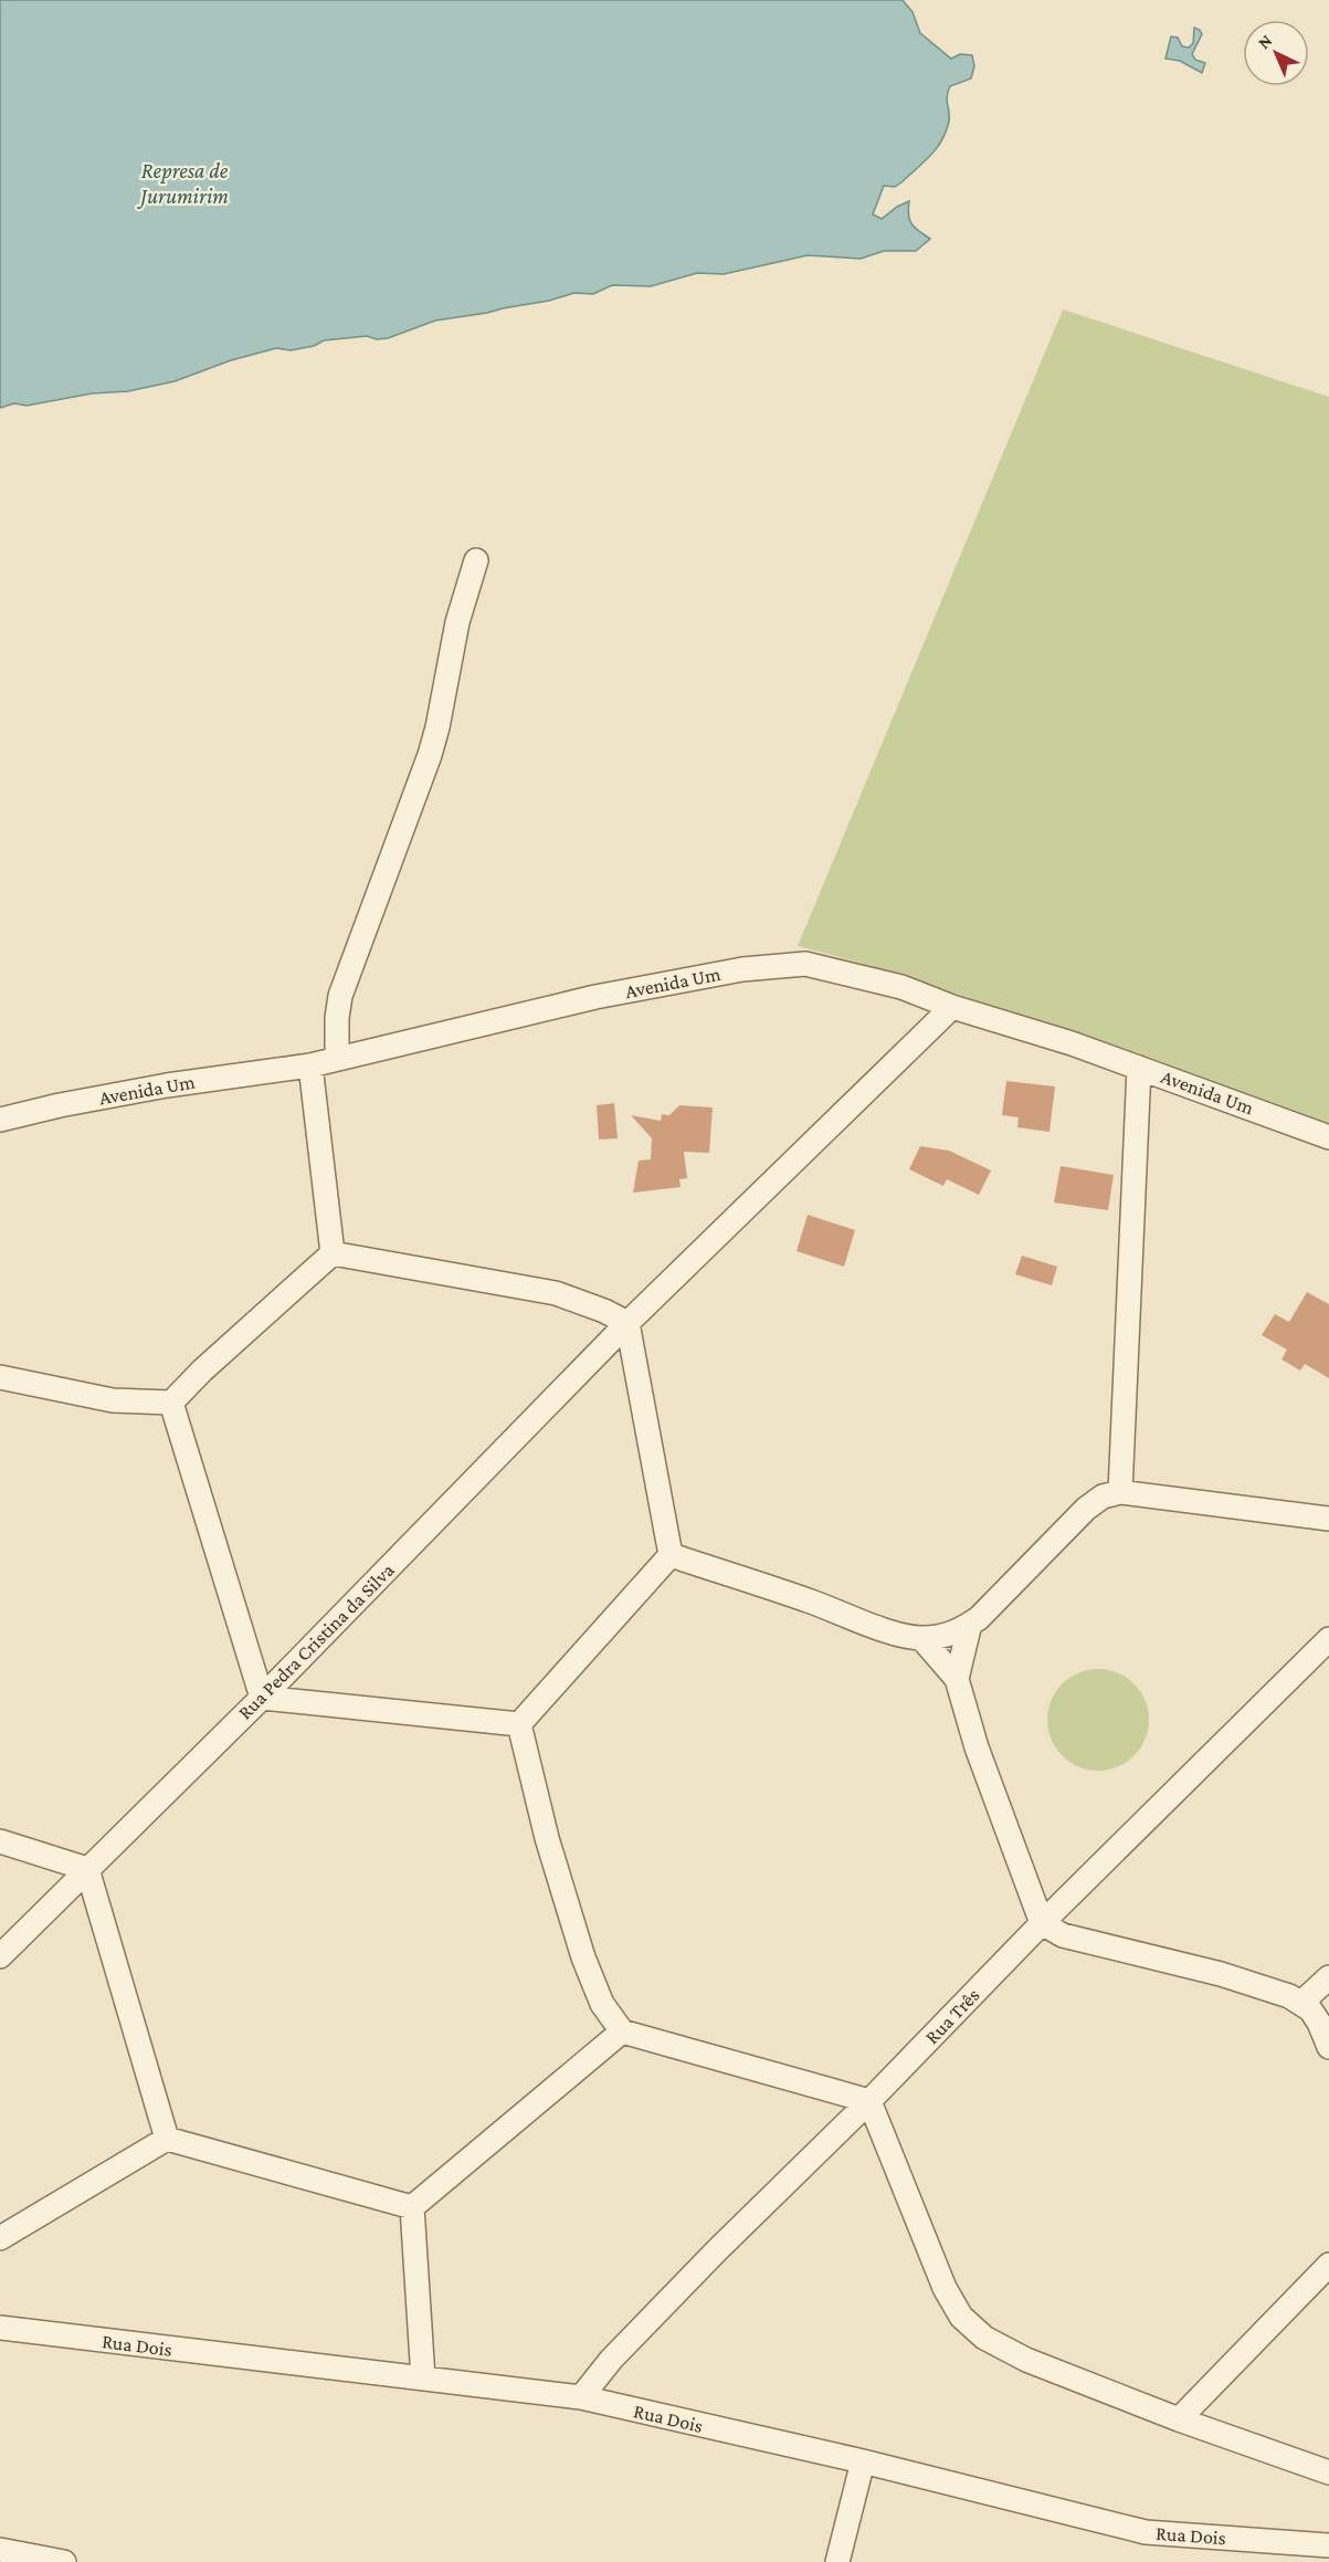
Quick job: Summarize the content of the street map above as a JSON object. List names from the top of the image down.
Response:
{
  "streets": {
    "street": [
      "Avenida Um",
      "Rua Pedra Cristina da Silva",
      "Rua Três",
      "Rua Dois"
    ]
  },
  "crossings": [
    ["Avenida Um", "Rua Pedra Cristina da Silva"],
    ["Rua Três", "Rua Dois"]
  ],
  "water": ["Represa de Jurumirim"],
  "north": "top left"
}
